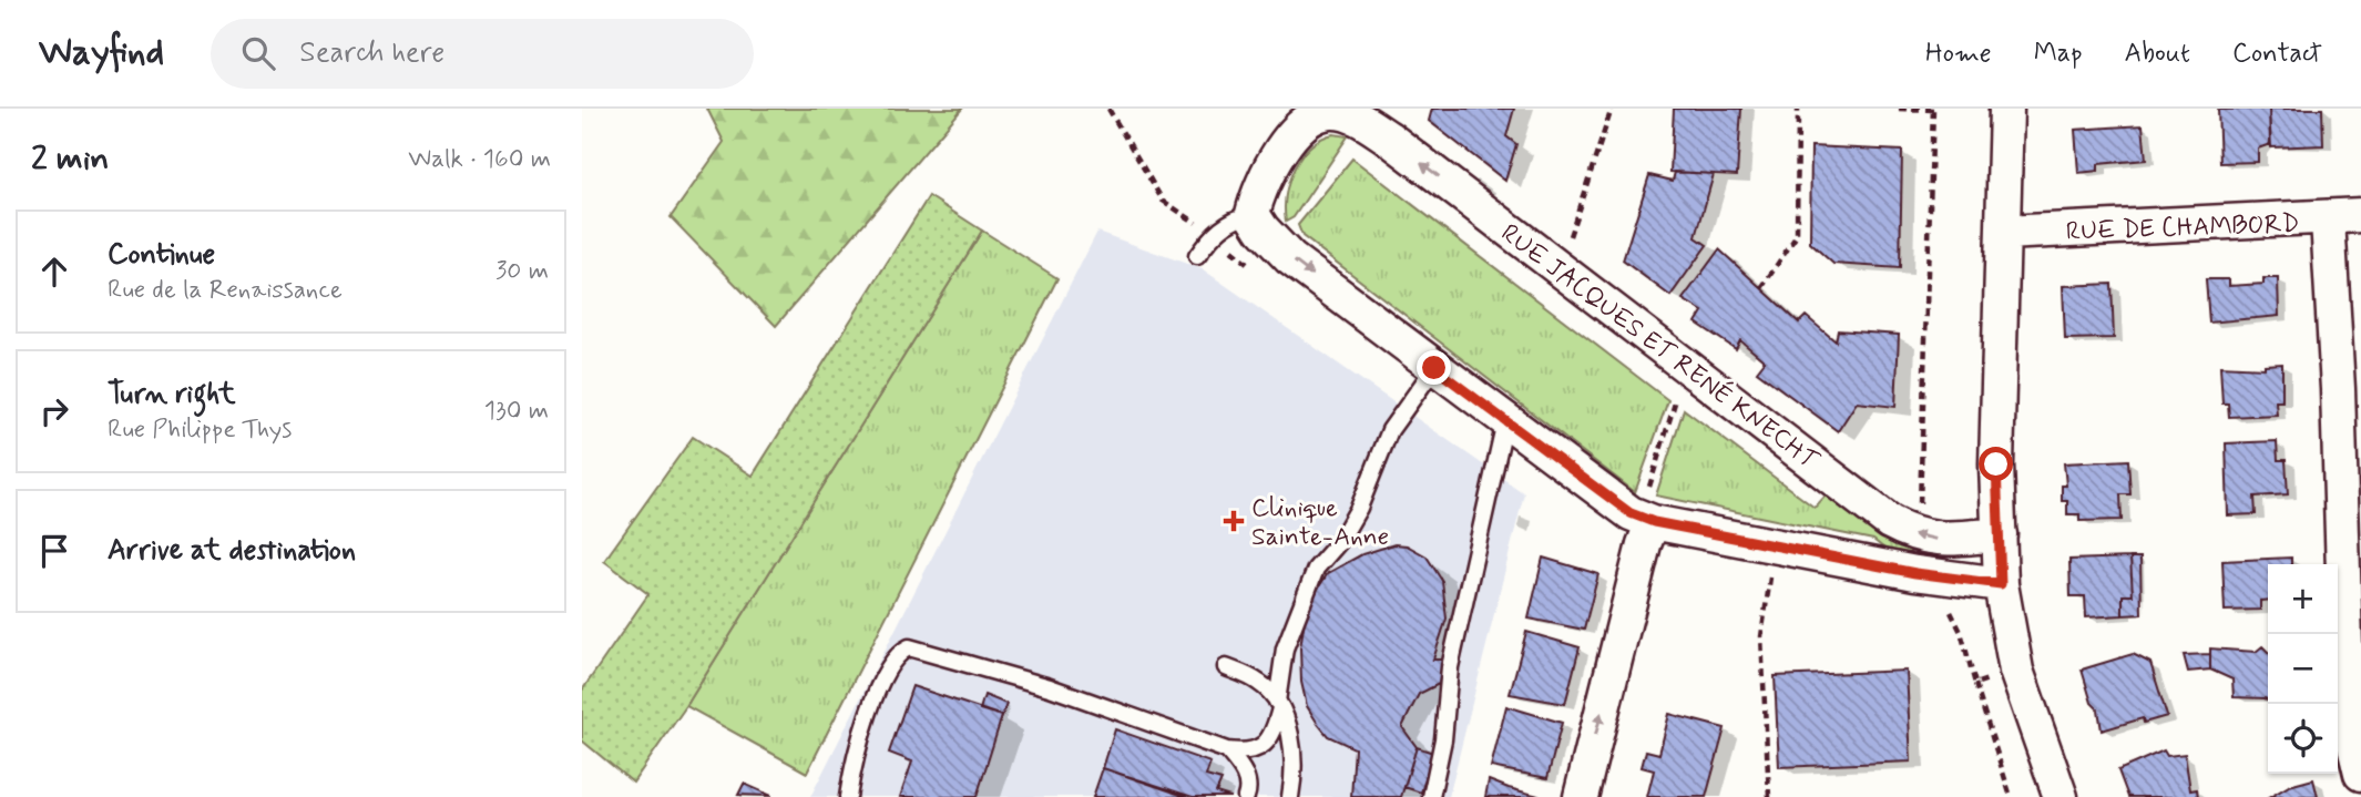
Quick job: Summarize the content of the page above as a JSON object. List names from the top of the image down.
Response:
{
  "streets": {
    "street": ["RUE DE CHAMBORD", "RUE JACQUES ET RENÉ KNECHT"]
  },
  "places": {
    "health": ["Clinique Sainte-Anne"]
  },
  "page": {
    "header": "Wayfind",
    "search": "Search here",
    "nav": [
      "Home",
      "Map",
      "About",
      "Contact"
    ],
    "heading": ["2 min", "Walk · 160 m"],
    "list": [
      ["Continue", "Rue de la Renaissance", "30 m"],
      ["Turn right", "Rue Philippe Thys", "130 m"],
      "Arrive at destination"
    ],
    "map_buttons": ["+", "−"]
  }
}
